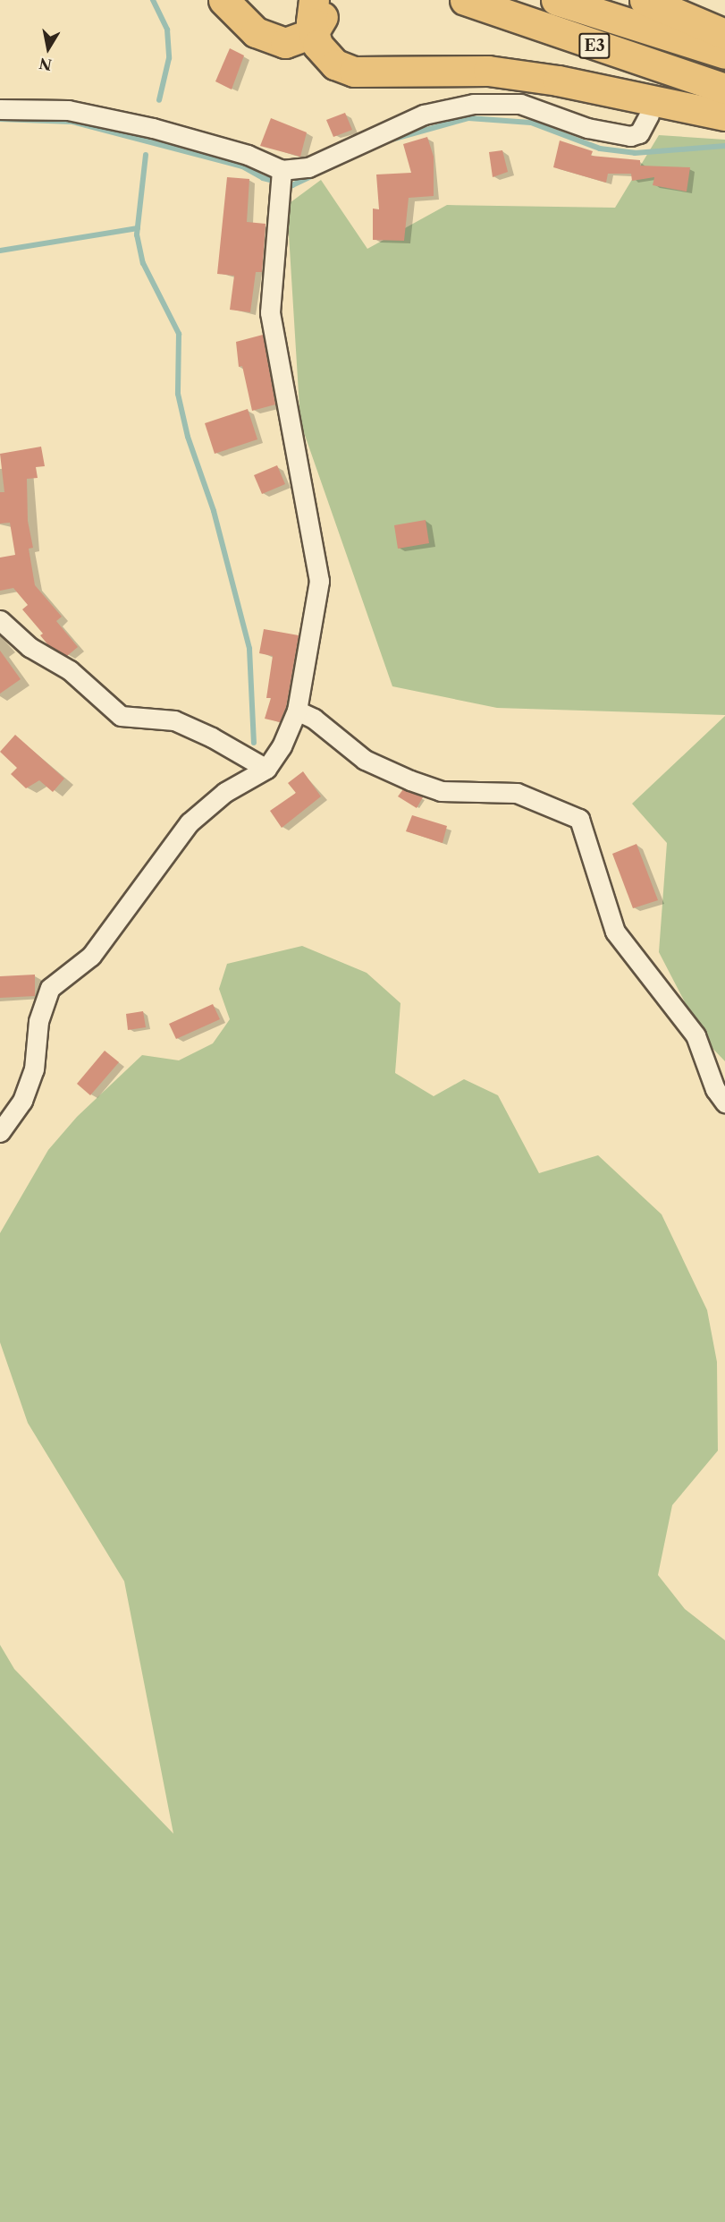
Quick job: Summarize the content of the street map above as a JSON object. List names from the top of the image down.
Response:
{
  "streets": {
    "highway": ["E3"]
  },
  "north": "bottom"
}
